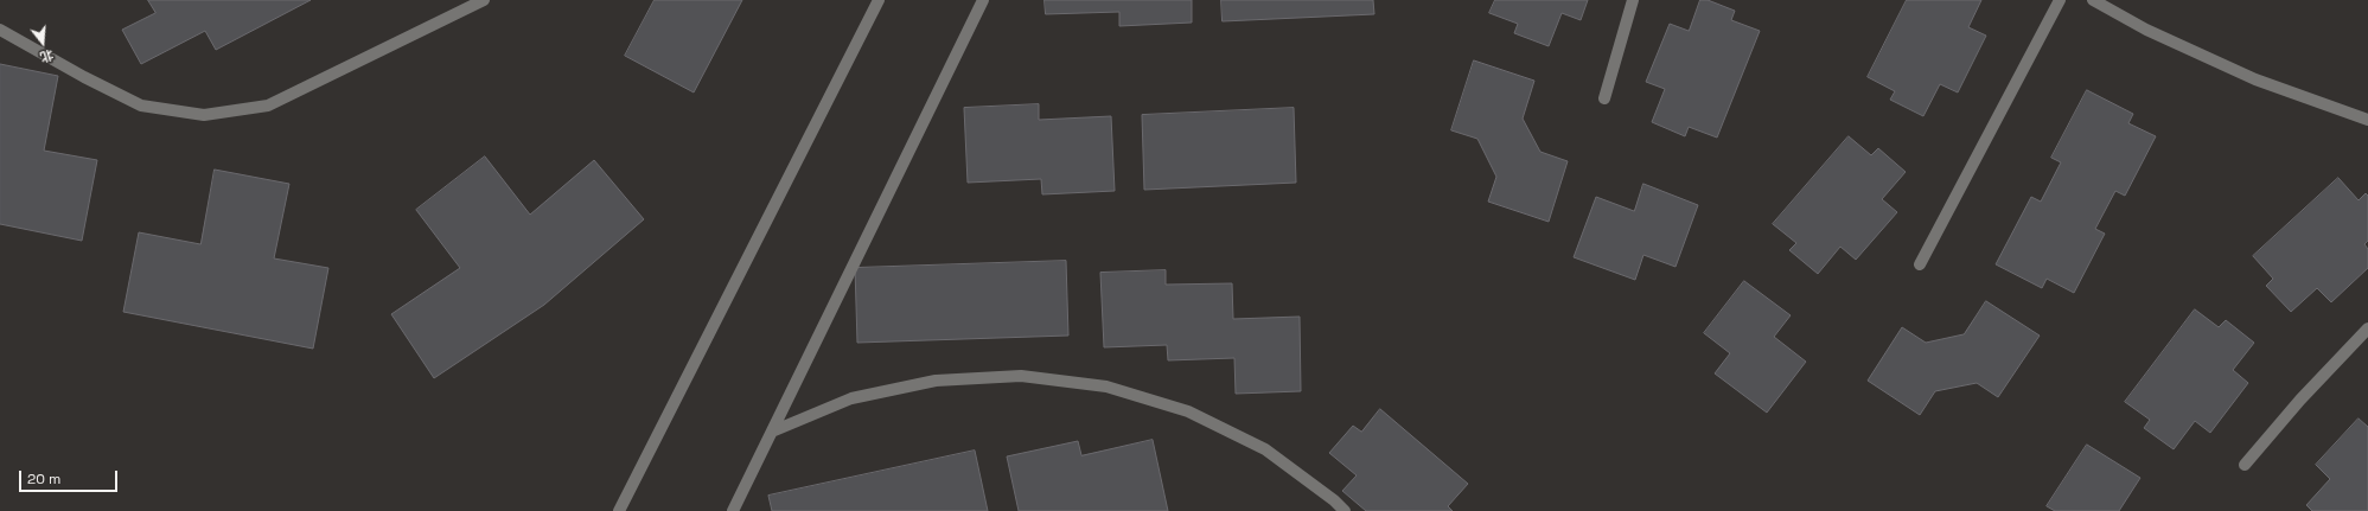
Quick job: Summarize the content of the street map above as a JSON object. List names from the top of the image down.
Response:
{
  "scale_bar": "20 m",
  "north": "bottom"
}
